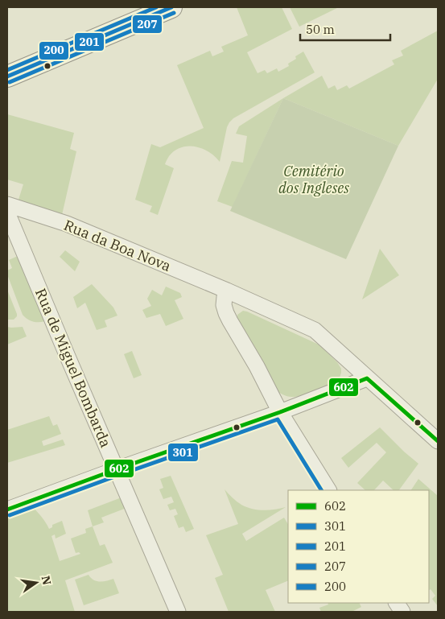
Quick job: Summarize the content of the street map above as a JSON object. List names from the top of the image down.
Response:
{
  "streets": {
    "street": ["Rua da Boa Nova", "Rua de Miguel Bombarda"]
  },
  "parks": ["Cemitério dos Ingleses"],
  "lines": [
    "transit line 201",
    "transit line 200",
    "transit line 207",
    "transit line 602",
    "transit line 301"
  ],
  "legend": [
    "602",
    "301",
    "201",
    "207",
    "200"
  ],
  "scale_bar": "50 m",
  "north": "right"
}
